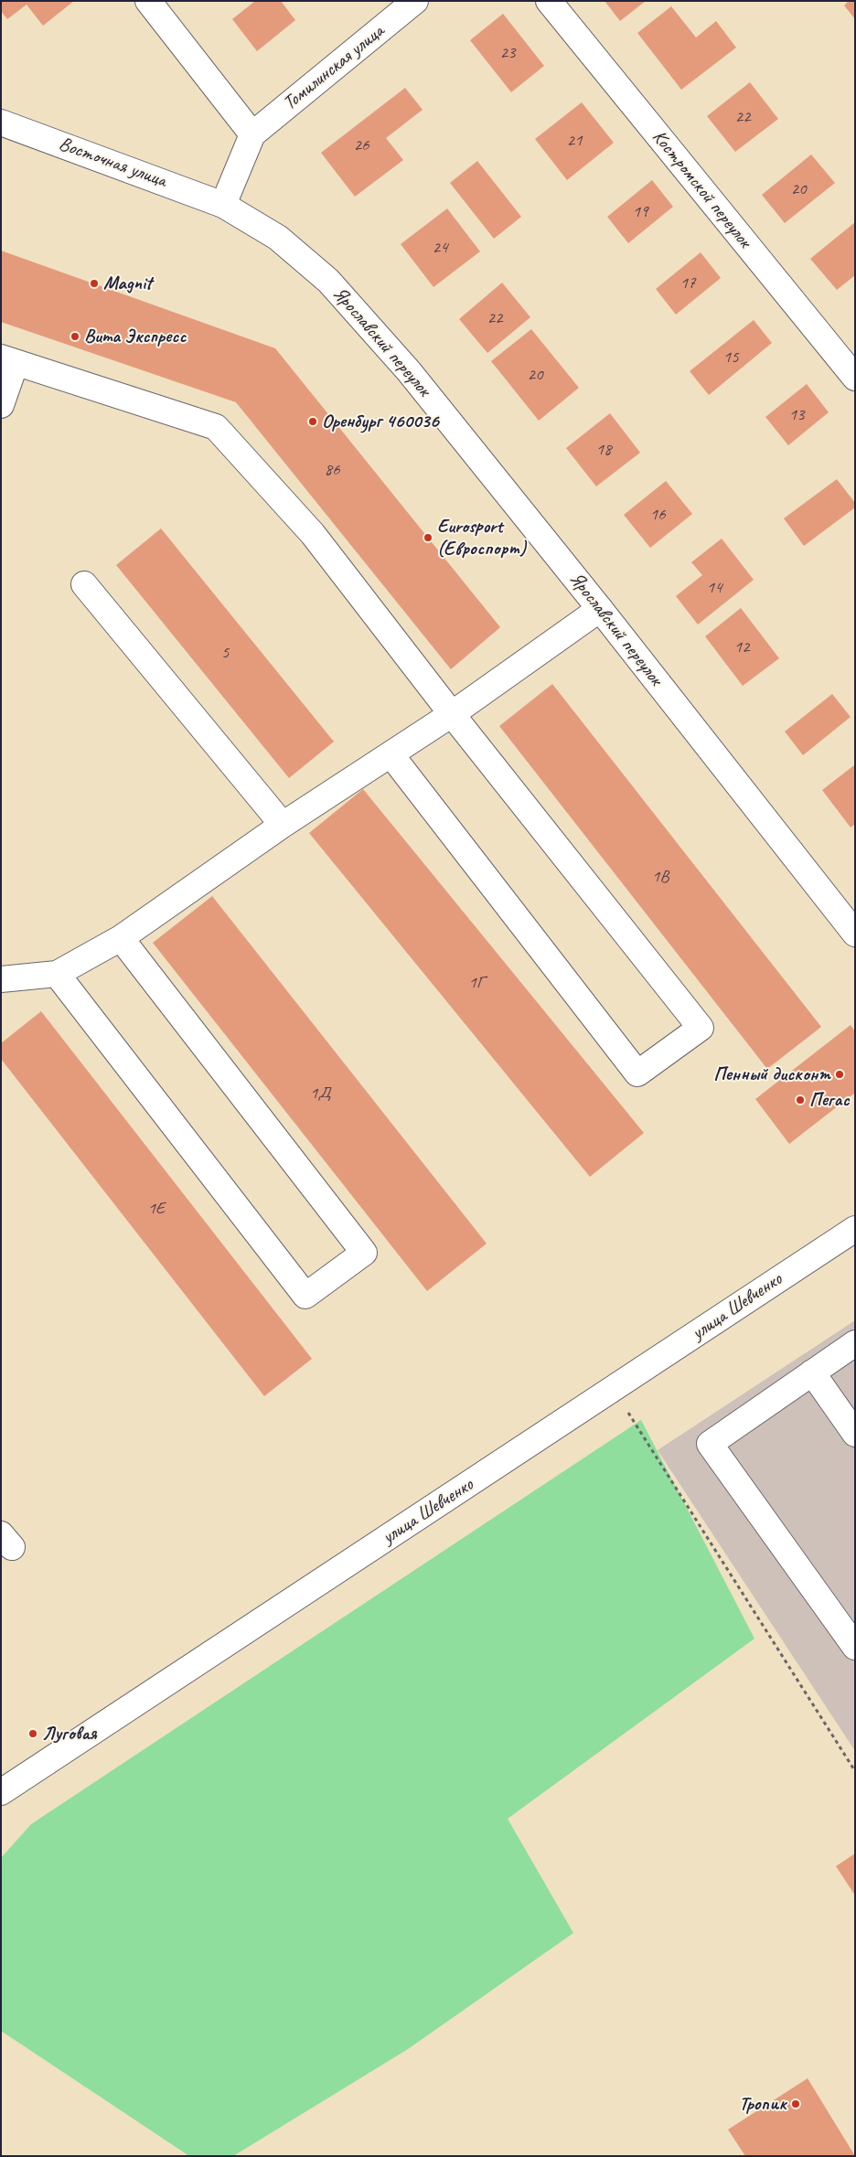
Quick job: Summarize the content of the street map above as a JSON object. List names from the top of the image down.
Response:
{
  "streets": {
    "main road": [
      "Томилинская улица",
      "Восточная улица",
      "Костромской переулок",
      "Ярославский переулок",
      "улица Шевченко"
    ]
  },
  "crossings": [
    ["Восточная улица", "Ярославский переулок"]
  ],
  "places": [
    "Magnit",
    "Вита Экспресс",
    "Оренбург 460036",
    "Eurosport (Евроспорт)",
    "Пенный дисконт",
    "Пегас",
    "Луговая",
    "Тропик"
  ],
  "house_numbers": [
    "23",
    "22",
    "21",
    "26",
    "20",
    "19",
    "24",
    "17",
    "22",
    "15",
    "20",
    "13",
    "18",
    "86",
    "16",
    "14",
    "12",
    "5",
    "1В",
    "1Г",
    "1Д",
    "1Е"
  ]
}
